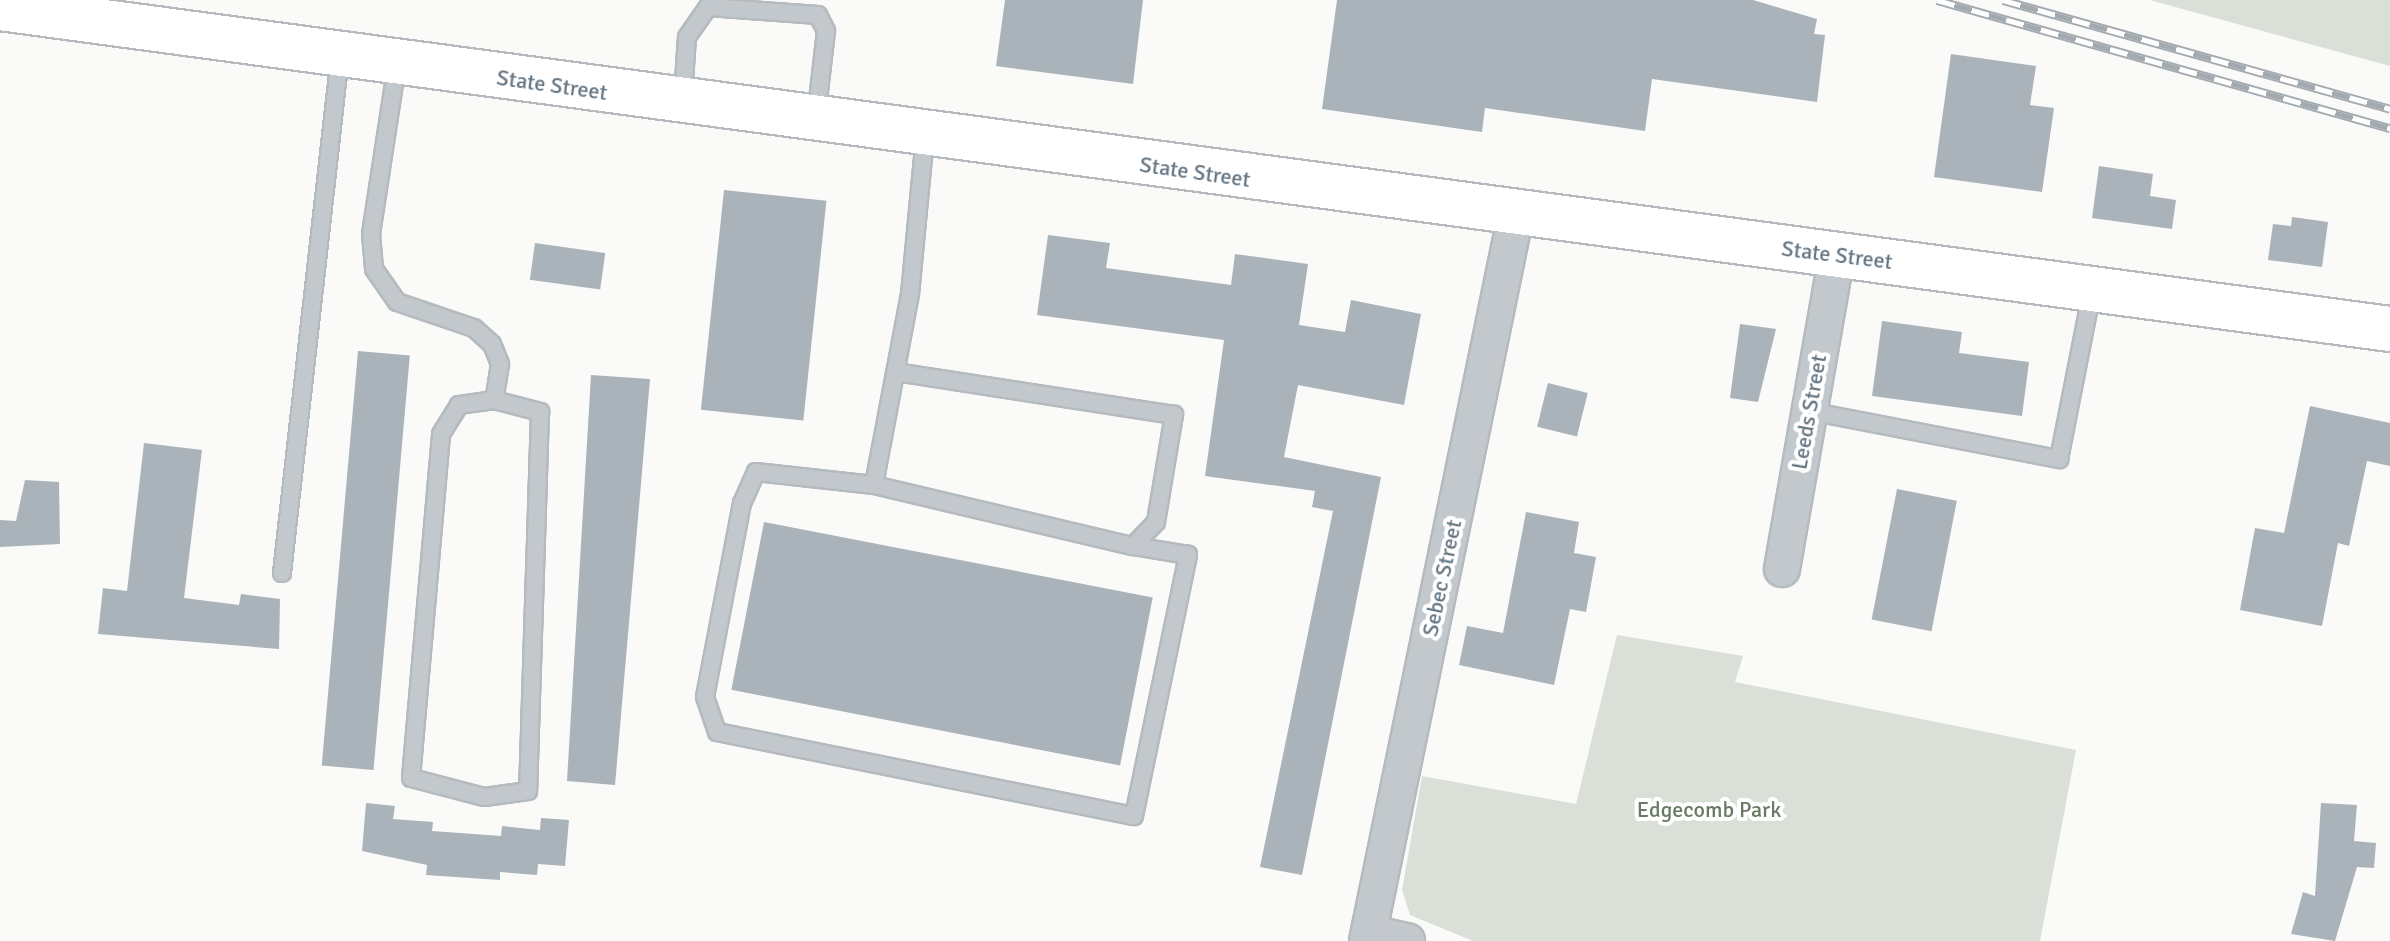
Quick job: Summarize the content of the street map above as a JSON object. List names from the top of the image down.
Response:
{
  "streets": {
    "main road": ["State Street"],
    "street": ["Leeds Street", "Sebec Street"]
  },
  "crossings": [
    ["State Street", "Leeds Street"],
    ["State Street", "Sebec Street"]
  ],
  "parks": ["Edgecomb Park"]
}
